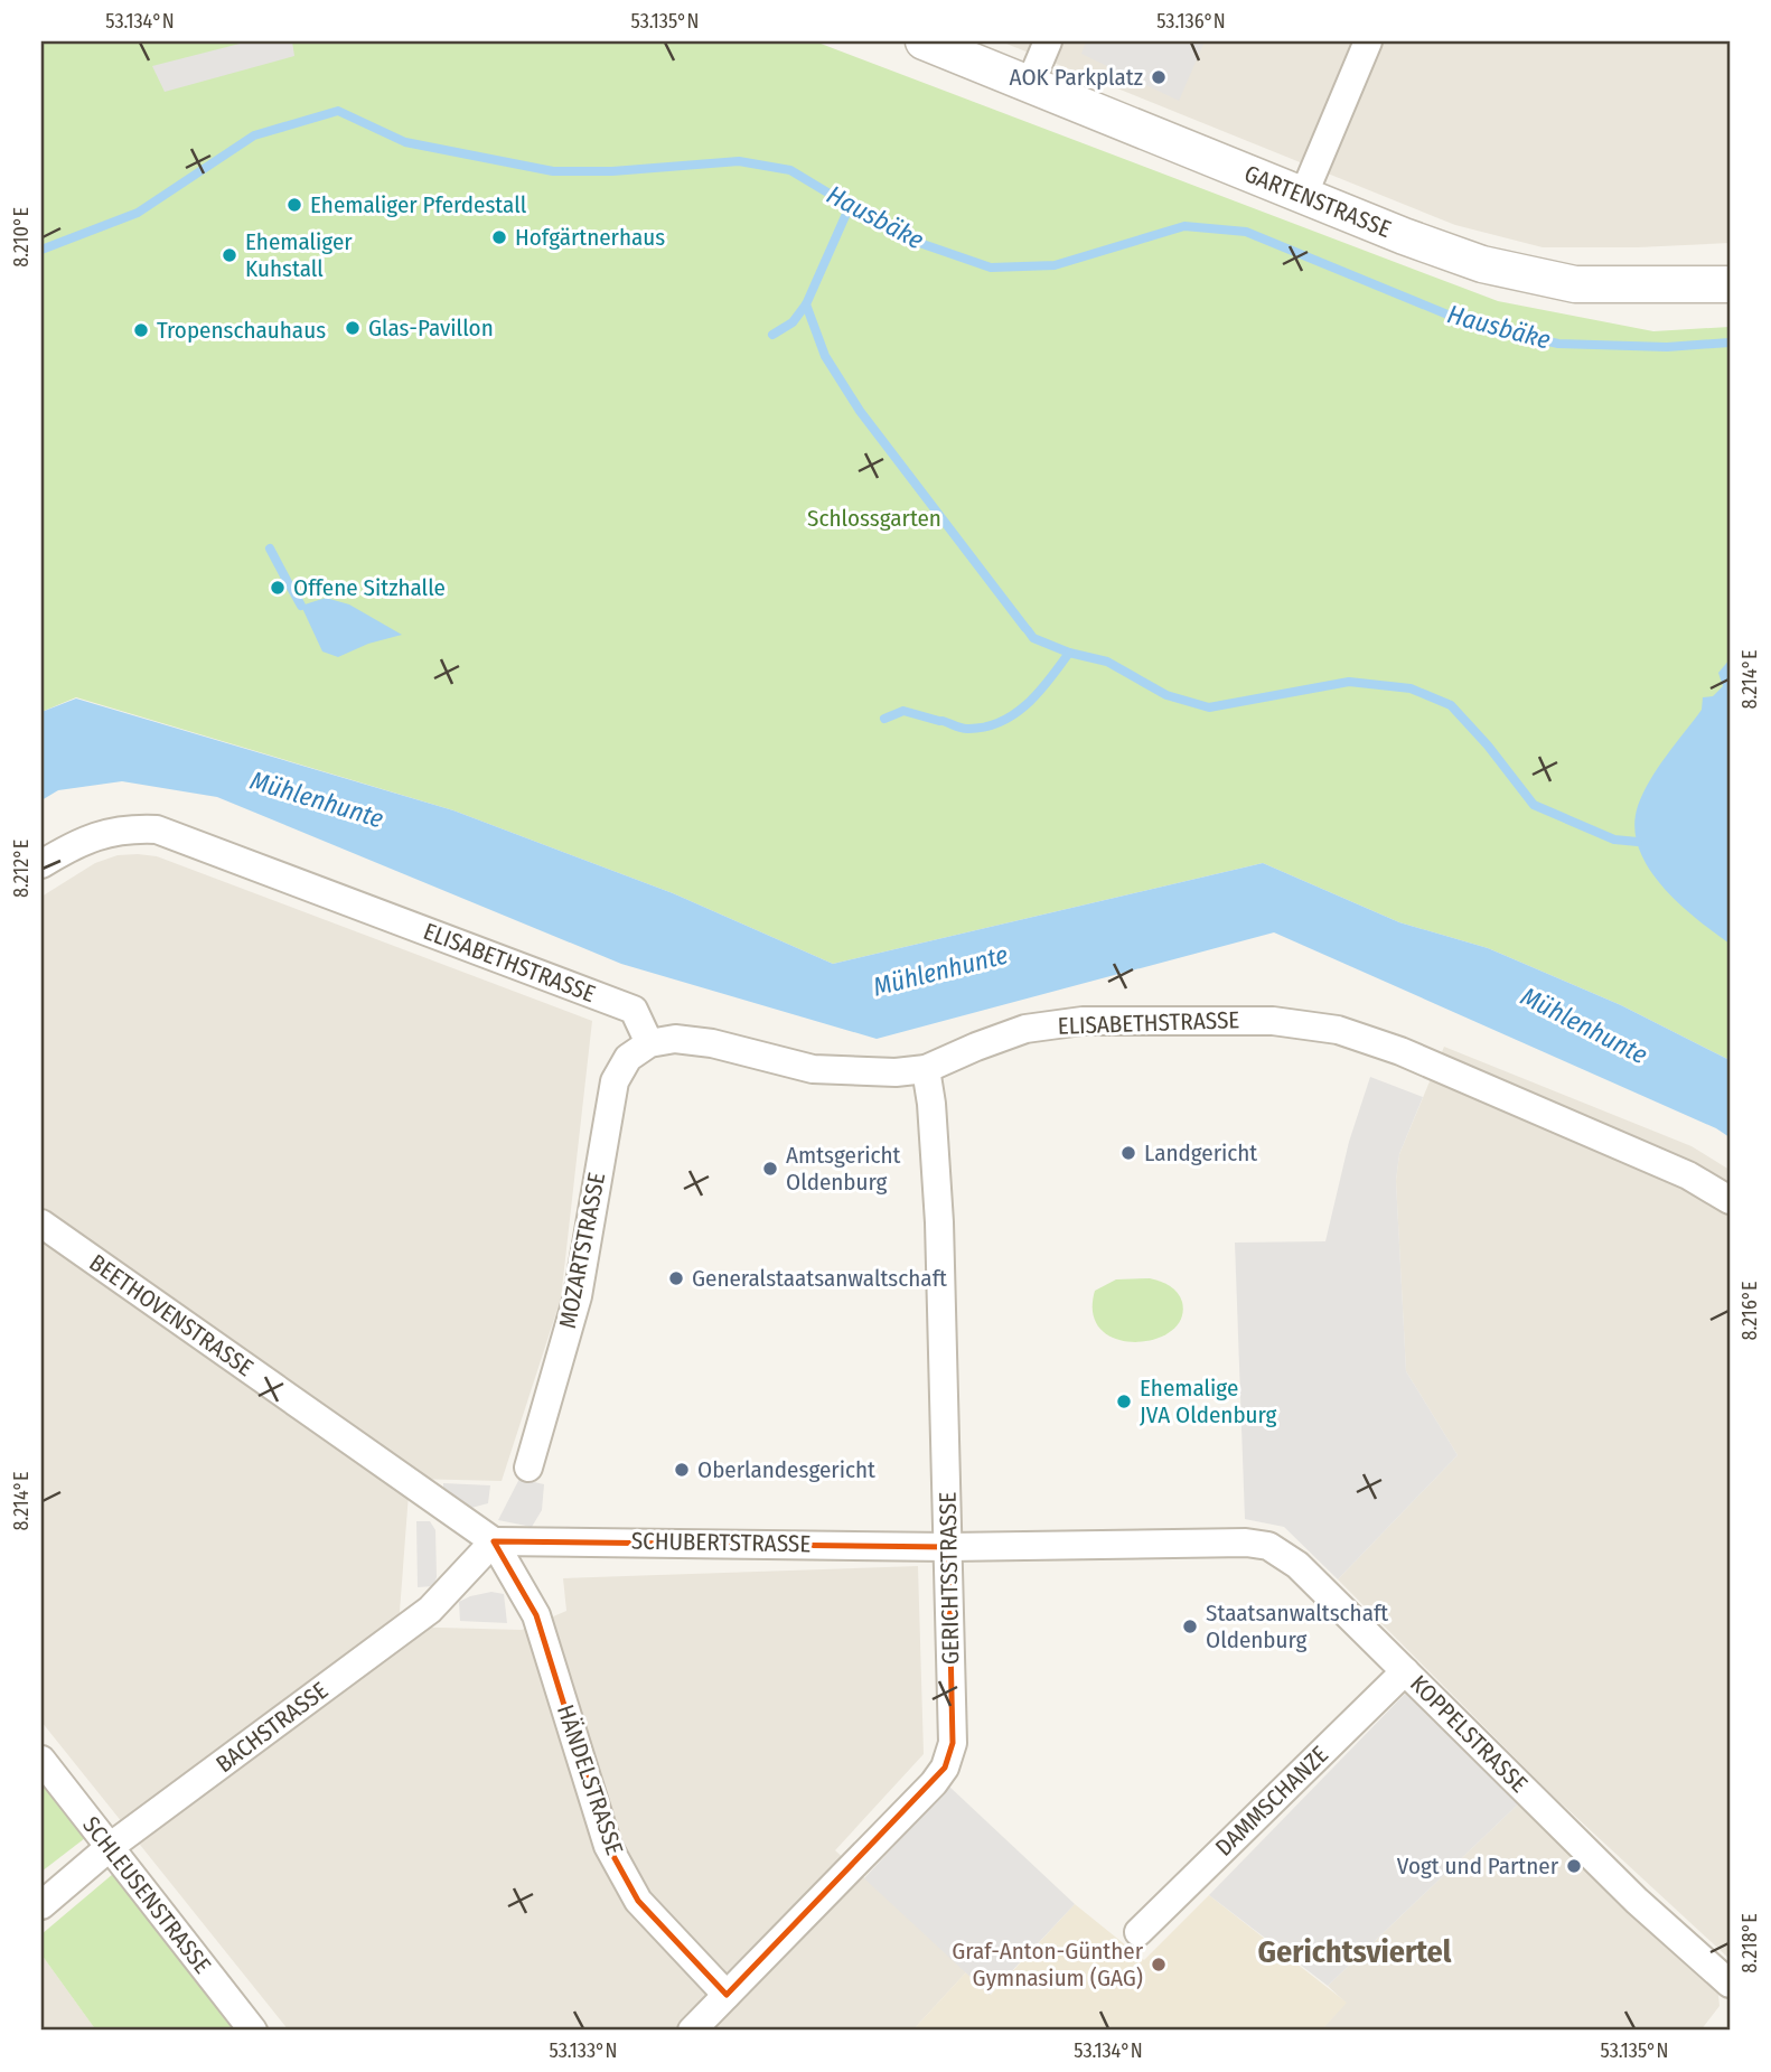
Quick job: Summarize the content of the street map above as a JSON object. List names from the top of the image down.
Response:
{
  "streets": {
    "street": [
      "GARTENSTRASSE",
      "ELISABETHSTRASSE",
      "MOZARTSTRASSE",
      "BEETHOVENSTRASSE",
      "SCHUBERTSTRASSE",
      "GERICHTSSTRASSE",
      "BACHSTRASSE",
      "KOPPELSTRASSE",
      "HÄNDELSTRASSE",
      "DAMMSCHANZE",
      "SCHLEUSENSTRASSE"
    ]
  },
  "crossings": [
    ["ELISABETHSTRASSE", "MOZARTSTRASSE"],
    ["ELISABETHSTRASSE", "GERICHTSSTRASSE"],
    ["BEETHOVENSTRASSE", "SCHUBERTSTRASSE"],
    ["BEETHOVENSTRASSE", "BACHSTRASSE"],
    ["BEETHOVENSTRASSE", "HÄNDELSTRASSE"],
    ["SCHUBERTSTRASSE", "GERICHTSSTRASSE"],
    ["SCHUBERTSTRASSE", "BACHSTRASSE"],
    ["SCHUBERTSTRASSE", "KOPPELSTRASSE"],
    ["SCHUBERTSTRASSE", "HÄNDELSTRASSE"],
    ["GERICHTSSTRASSE", "KOPPELSTRASSE"],
    ["GERICHTSSTRASSE", "HÄNDELSTRASSE"],
    ["BACHSTRASSE", "HÄNDELSTRASSE"],
    ["BACHSTRASSE", "SCHLEUSENSTRASSE"],
    ["KOPPELSTRASSE", "DAMMSCHANZE"]
  ],
  "districts": ["Gerichtsviertel"],
  "water": ["Hausbäke", "Mühlenhunte"],
  "parks": ["Schlossgarten"],
  "places": [
    "AOK Parkplatz",
    "Ehemaliger Pferdestall",
    "Hofgärtnerhaus",
    "Ehemaliger Kuhstall",
    "Glas-Pavillon",
    "Tropenschauhaus",
    "Offene Sitzhalle",
    "Landgericht",
    "Amtsgericht Oldenburg",
    "Generalstaatsanwaltschaft",
    "Ehemalige JVA Oldenburg",
    "Oberlandesgericht",
    "Staatsanwaltschaft Oldenburg",
    "Vogt und Partner",
    "Graf-Anton-Günther Gymnasium (GAG)"
  ],
  "coordinates": [
    "53.134°N",
    "53.135°N",
    "53.136°N",
    "8.210°E",
    "8.214°E",
    "8.212°E",
    "8.216°E",
    "8.218°E",
    "53.133°N"
  ]
}
